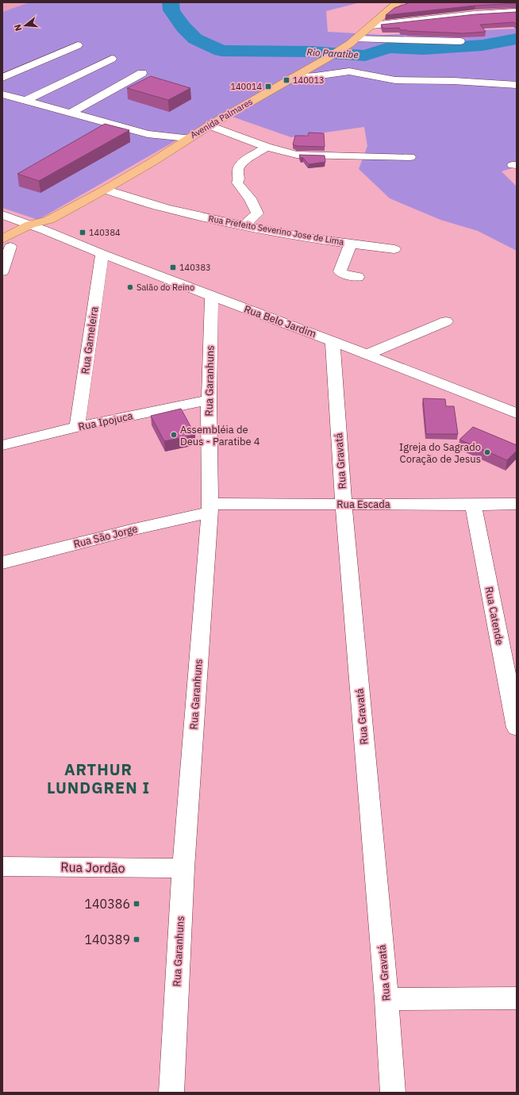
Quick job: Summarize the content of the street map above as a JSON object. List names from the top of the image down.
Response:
{
  "streets": {
    "main road": ["Avenida Palmares"],
    "street": [
      "Rua Prefeito Severino Jose de Lima",
      "Rua Belo Jardim",
      "Rua Gameleira",
      "Rua Garanhuns",
      "Rua Ipojuca",
      "Rua Gravatá",
      "Rua Escada",
      "Rua São Jorge",
      "Rua Catende",
      "Rua Jordão"
    ]
  },
  "crossings": [
    ["Avenida Palmares", "Rua Prefeito Severino Jose de Lima"],
    ["Avenida Palmares", "Rua Belo Jardim"],
    ["Rua Belo Jardim", "Rua Gameleira"],
    ["Rua Belo Jardim", "Rua Garanhuns"],
    ["Rua Belo Jardim", "Rua Gravatá"],
    ["Rua Gameleira", "Rua Ipojuca"],
    ["Rua Garanhuns", "Rua Ipojuca"],
    ["Rua Garanhuns", "Rua Escada"],
    ["Rua Garanhuns", "Rua São Jorge"],
    ["Rua Garanhuns", "Rua Jordão"],
    ["Rua Gravatá", "Rua Escada"],
    ["Rua Escada", "Rua São Jorge"],
    ["Rua Escada", "Rua Catende"]
  ],
  "districts": ["ARTHUR LUNDGREN I"],
  "water": ["Rio Paratibe"],
  "places": {
    "transit": [
      "140013",
      "140014",
      "140384",
      "140383",
      "140386",
      "140389"
    ],
    "other": ["Salão do Reino", "Assembléia de Deus - Paratibe 4", "Igreja do Sagrado Coração de Jesus"]
  },
  "north": "left"
}
